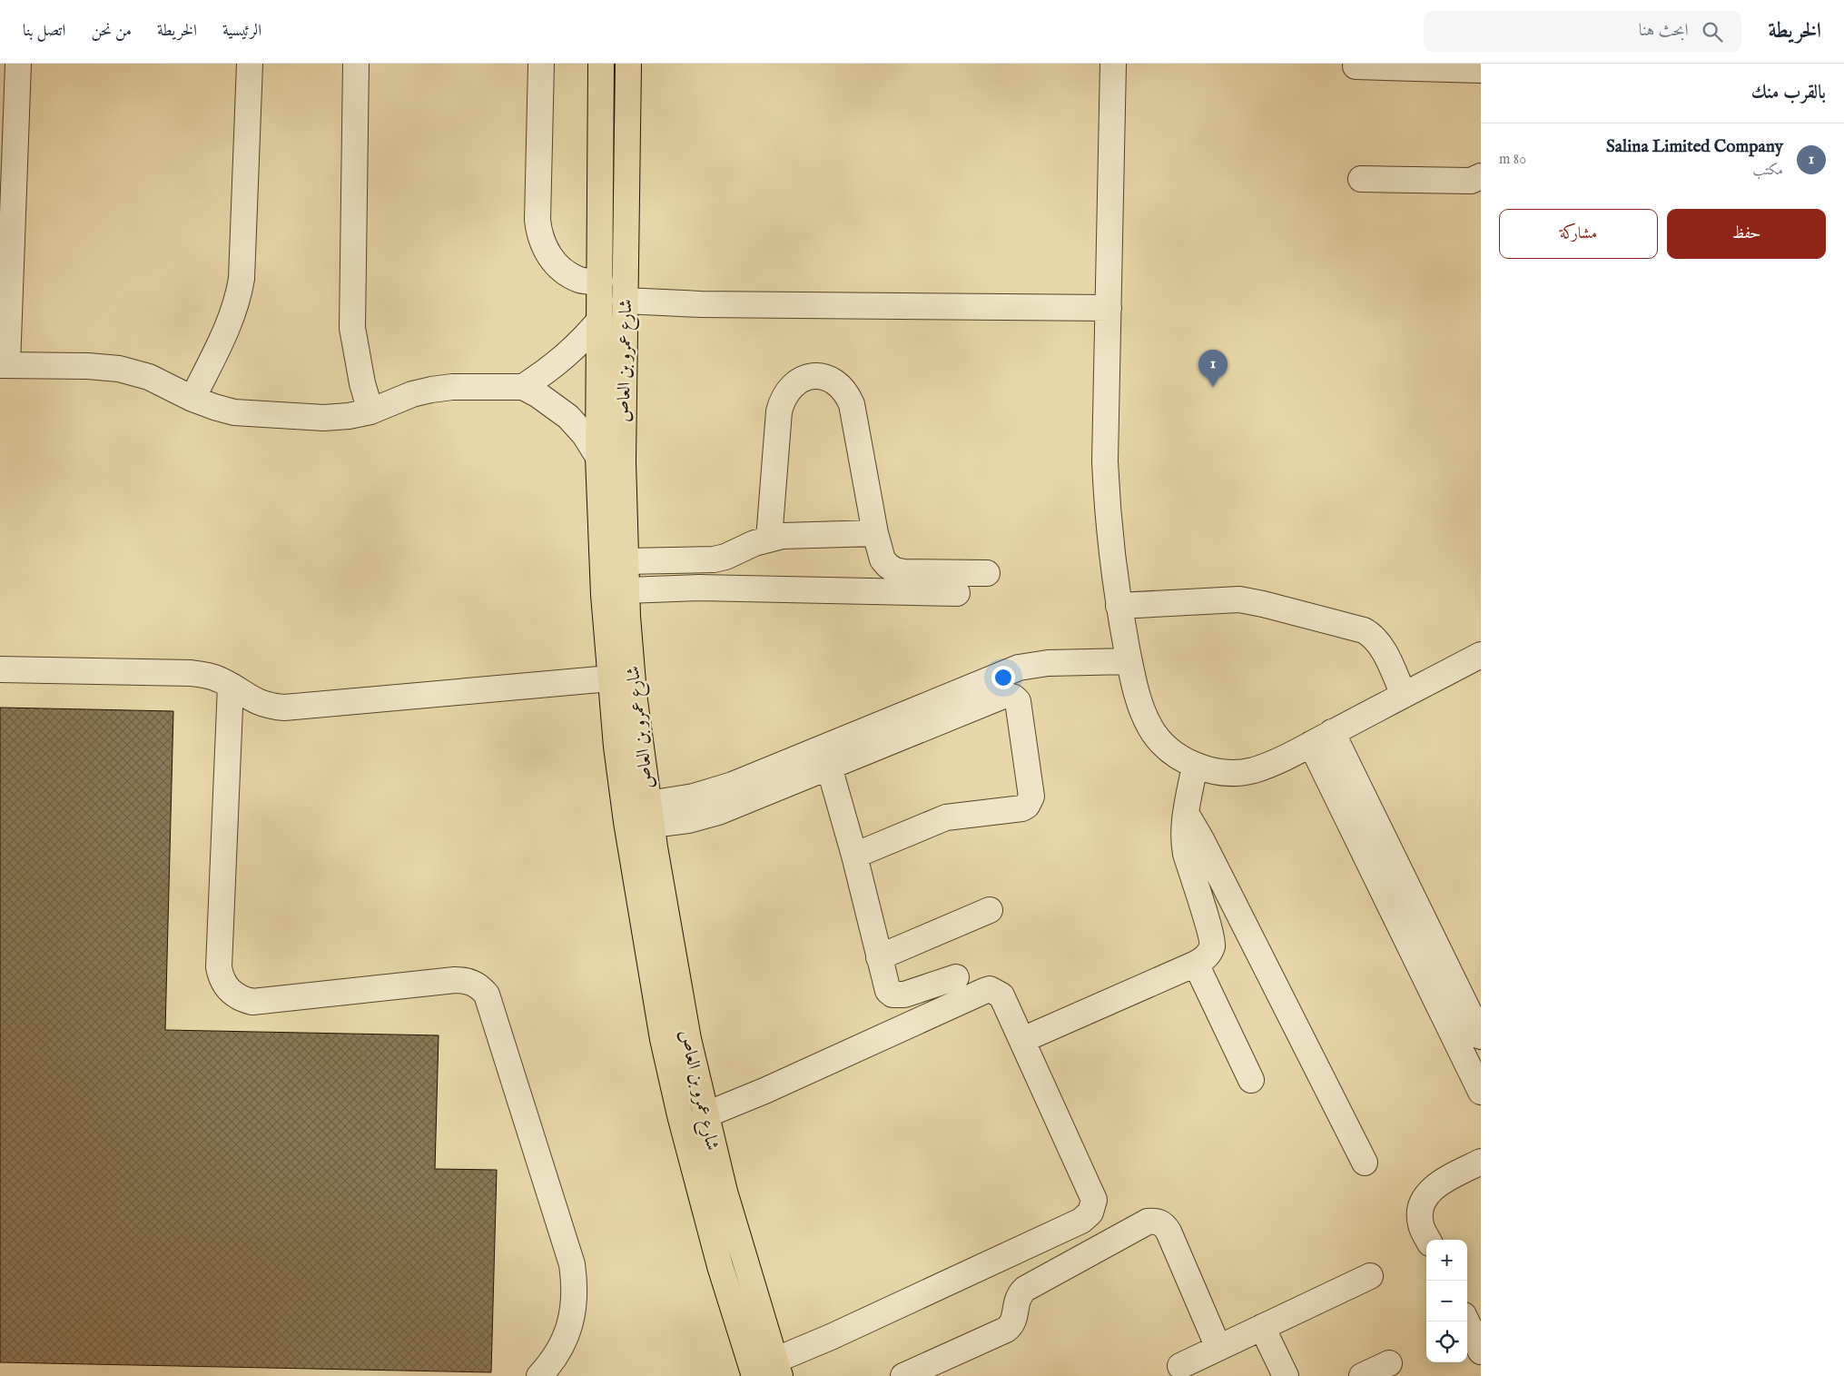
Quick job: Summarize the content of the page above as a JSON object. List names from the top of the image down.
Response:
{
  "streets": {
    "main road": ["شارع عمرو بن العاص"]
  },
  "page": {
    "header": "الخريطة",
    "search": "ابحث هنا",
    "nav": [
      "الرئيسية",
      "الخريطة",
      "من نحن",
      "اتصل بنا"
    ],
    "heading": "بالقرب منك",
    "list": [
      {
        "mark": "1",
        "name": "Salina Limited Company",
        "note": "مكتب",
        "value": "80 m"
      }
    ],
    "buttons": ["حفظ", "مشاركة"],
    "pins": "1",
    "map_buttons": ["+", "−"]
  }
}
